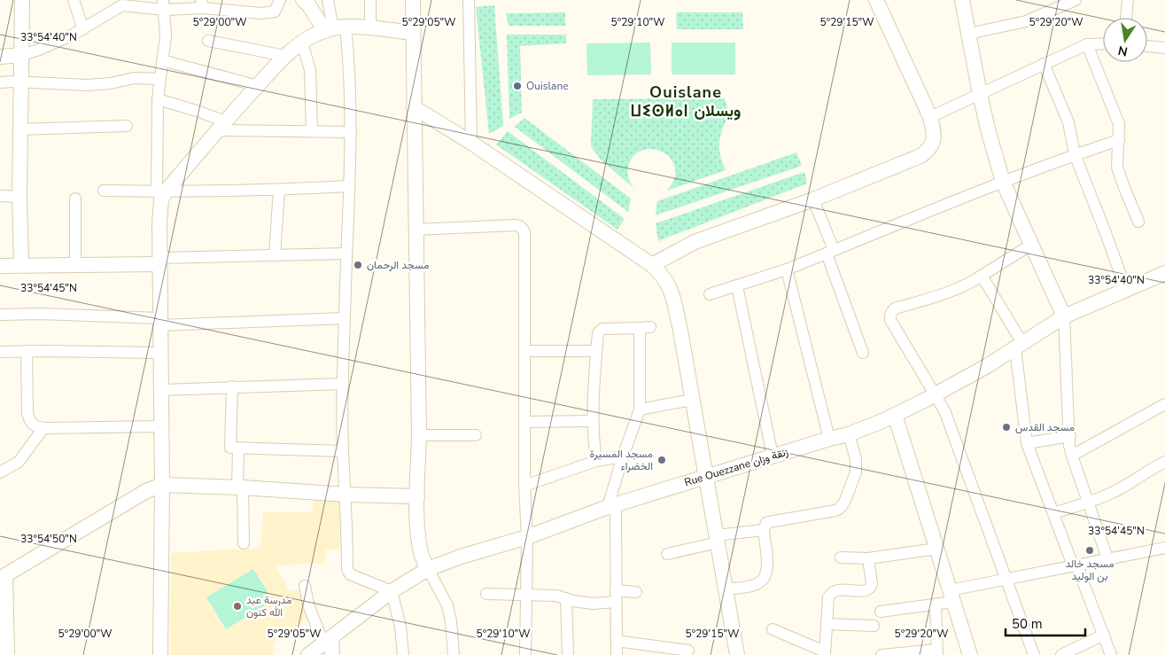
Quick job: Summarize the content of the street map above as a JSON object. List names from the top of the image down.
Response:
{
  "streets": {
    "street": ["Rue Ouezzane زنقة وزان"]
  },
  "districts": ["Ouislane ⵡⵉⵙⵍⴰⵏ ويسلان"],
  "places": [
    "Ouislane",
    "مسجد الرحمان",
    "مسجد القدس",
    "مسجد المسيرة الخضراء",
    "مسجد خالد بن الوليد",
    "مدرسة عبد الله كنون"
  ],
  "scale_bar": "50 m",
  "north": "bottom",
  "coordinates": [
    "5°29'00\"W",
    "5°29'05\"W",
    "5°29'10\"W",
    "5°29'15\"W",
    "5°29'20\"W",
    "33°54'40\"N",
    "33°54'45\"N",
    "33°54'50\"N"
  ]
}
